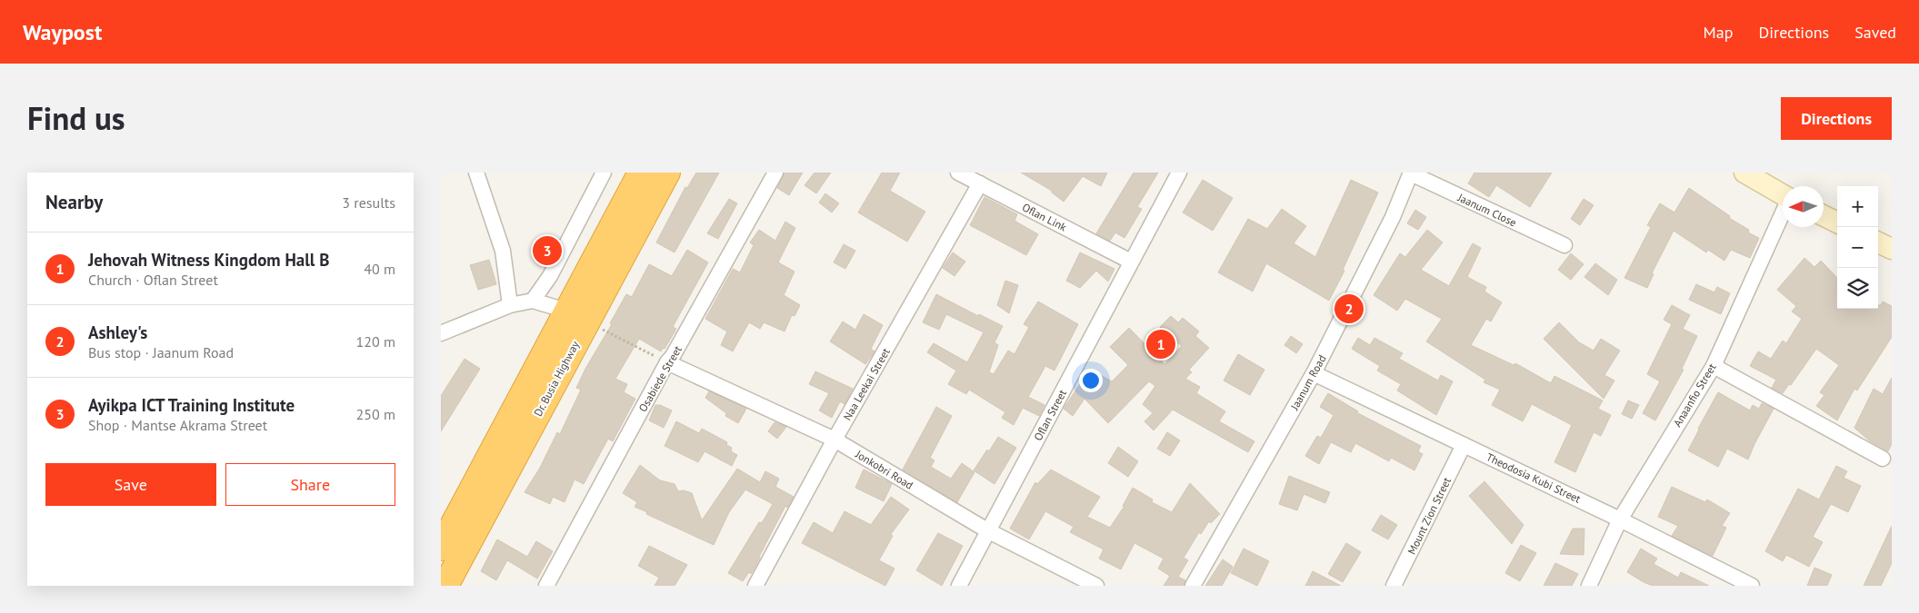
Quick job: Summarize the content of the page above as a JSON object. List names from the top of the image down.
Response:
{
  "streets": {
    "highway": ["Dr. Busia Highway"],
    "street": [
      "Jaanum Close",
      "Oflan Link",
      "Osabiede Street",
      "Jaanum Road",
      "Naa Leekai Street",
      "Anaanfio Street",
      "Oflan Street",
      "Jonkobri Road",
      "Theodosia Kubi Street",
      "Mount Zion Street"
    ]
  },
  "crossings": [
    ["Jaanum Close", "Jaanum Road"],
    ["Oflan Link", "Naa Leekai Street"],
    ["Oflan Link", "Oflan Street"],
    ["Osabiede Street", "Jonkobri Road"],
    ["Jaanum Road", "Theodosia Kubi Street"],
    ["Naa Leekai Street", "Jonkobri Road"],
    ["Anaanfio Street", "Theodosia Kubi Street"],
    ["Oflan Street", "Jonkobri Road"],
    ["Theodosia Kubi Street", "Mount Zion Street"]
  ],
  "north": "left",
  "page": {
    "header": "Waypost",
    "nav": ["Map", "Directions", "Saved"],
    "title": "Find us",
    "buttons": [
      "Directions",
      ["Save", "Share"]
    ],
    "heading": ["Nearby", "3 results"],
    "map_buttons": ["+", "−"],
    "list": [
      {
        "mark": "1",
        "name": "Jehovah Witness Kingdom Hall B",
        "note": "Church · Oflan Street",
        "value": "40 m"
      },
      {
        "mark": "2",
        "name": "Ashley's",
        "note": "Bus stop · Jaanum Road",
        "value": "120 m"
      },
      {
        "mark": "3",
        "name": "Ayikpa ICT Training Institute",
        "note": "Shop · Mantse Akrama Street",
        "value": "250 m"
      }
    ],
    "pins": ["3", "2", "1"]
  }
}
